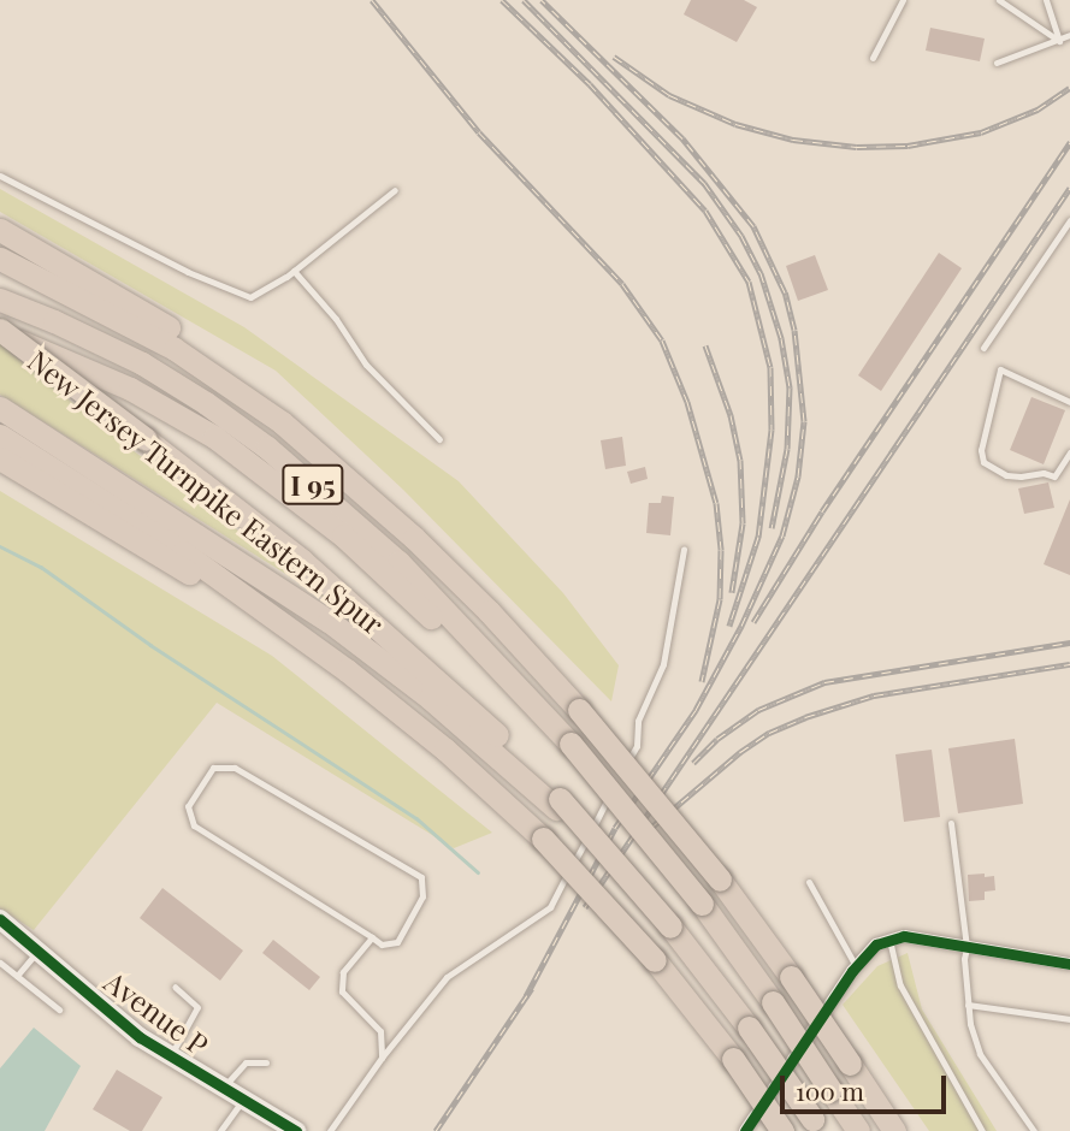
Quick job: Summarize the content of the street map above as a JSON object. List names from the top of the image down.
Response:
{
  "streets": {
    "highway": ["I 95", "New Jersey Turnpike Eastern Spur"],
    "street": ["Avenue P"]
  },
  "scale_bar": "100 m"
}
